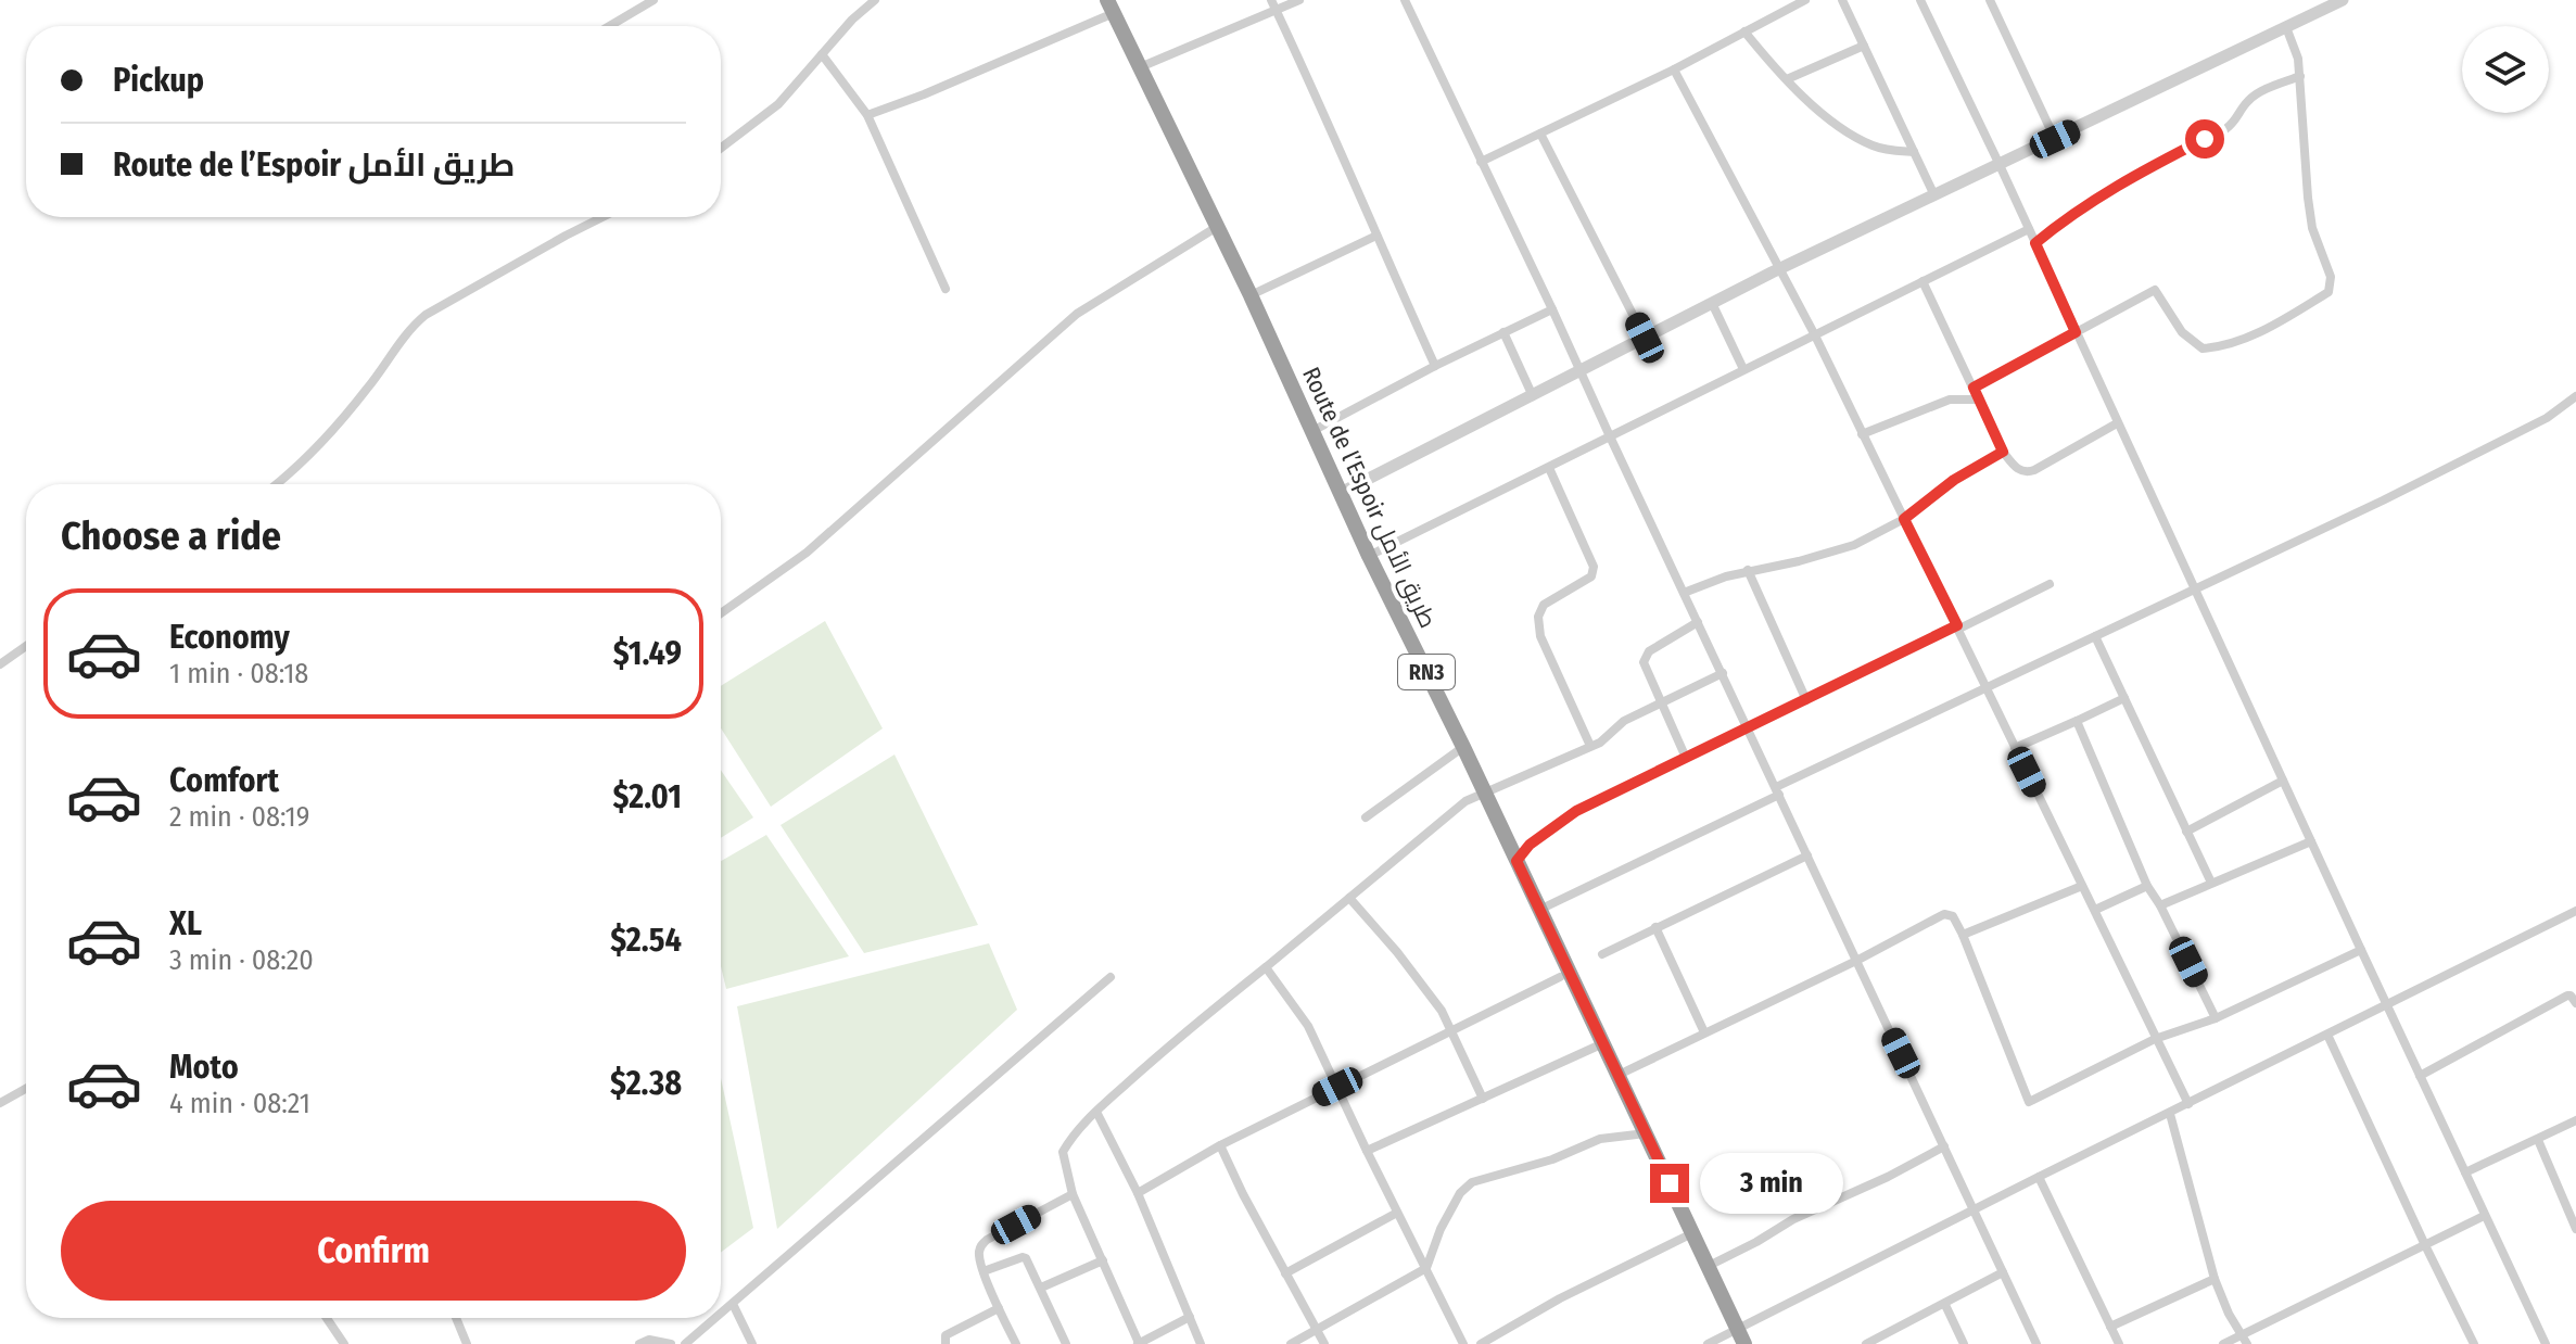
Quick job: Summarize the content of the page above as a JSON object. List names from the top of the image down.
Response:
{
  "streets": {
    "highway": ["Route de l’Espoir طريق الأمل", "RN3"]
  },
  "page": {
    "banner": ["Pickup", "Route de l’Espoir طريق الأمل"],
    "heading": "Choose a ride",
    "list": [
      {
        "name": "Economy",
        "note": "1 min · 08:18",
        "value": "$1.49"
      },
      {
        "name": "Comfort",
        "note": "2 min · 08:19",
        "value": "$2.01"
      },
      {
        "name": "XL",
        "note": "3 min · 08:20",
        "value": "$2.54"
      },
      {
        "name": "Moto",
        "note": "4 min · 08:21",
        "value": "$2.38"
      }
    ],
    "bubble": "3 min",
    "buttons": "Confirm"
  }
}
